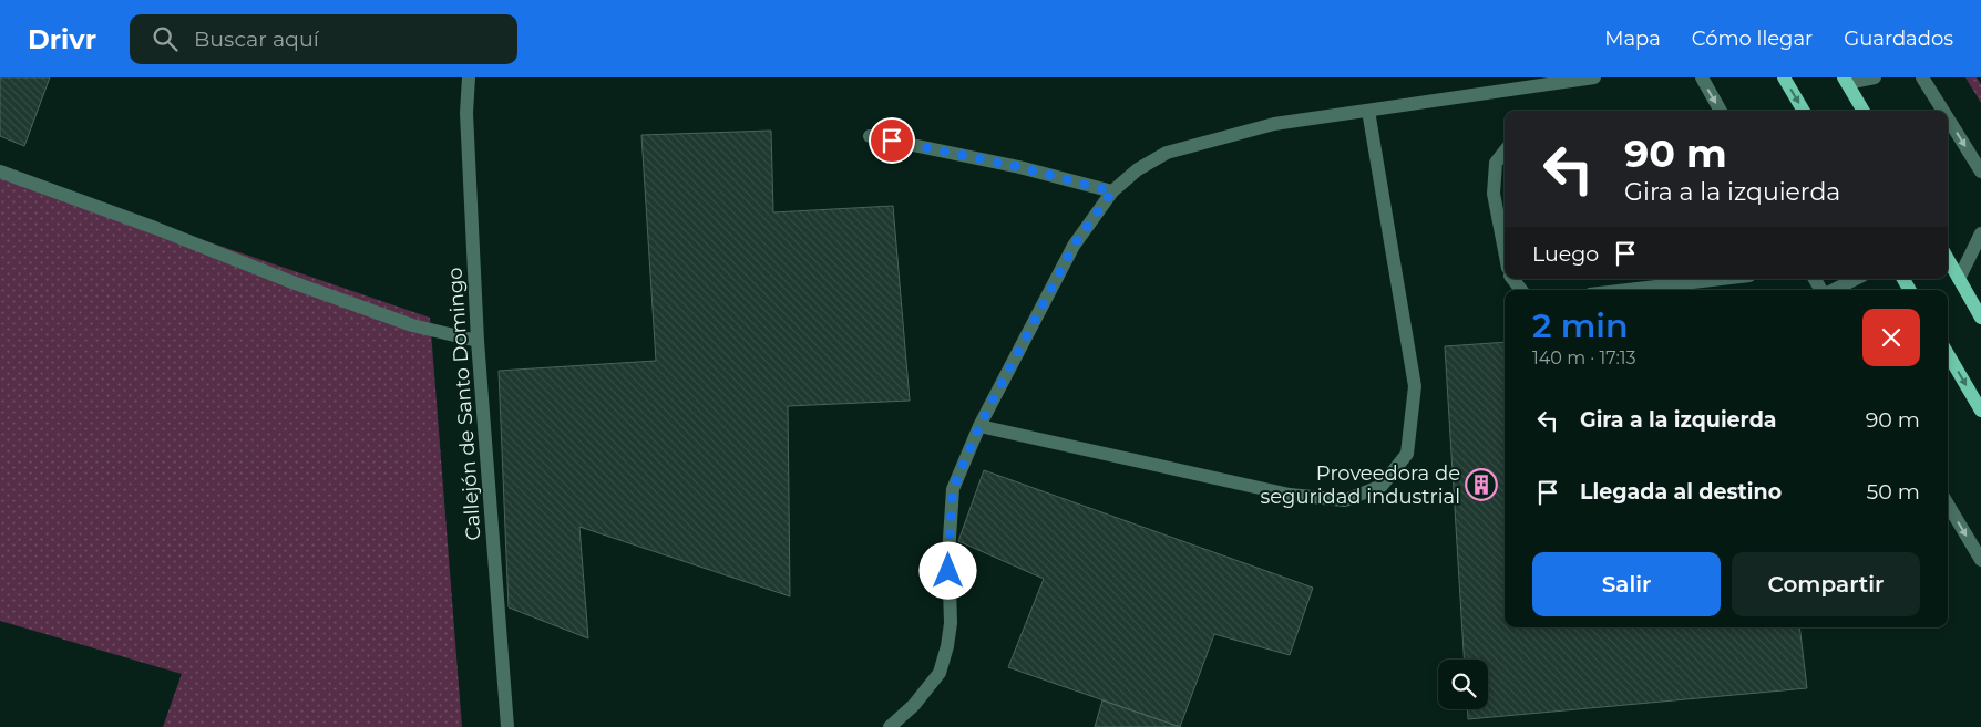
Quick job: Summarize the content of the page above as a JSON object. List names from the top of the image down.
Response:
{
  "streets": {
    "street": ["Callejón de Santo Domingo"]
  },
  "places": {
    "building": ["Proveedora de seguridad industrial"]
  },
  "page": {
    "header": "Drivr",
    "search": "Buscar aquí",
    "nav": ["Mapa", "Cómo llegar", "Guardados"],
    "turn": ["90 m", "Gira a la izquierda"],
    "then": "Luego",
    "heading": ["2 min", "140 m · 17:13"],
    "list": [
      {
        "name": "Gira a la izquierda",
        "value": "90 m"
      },
      {
        "name": "Llegada al destino",
        "value": "50 m"
      }
    ],
    "buttons": ["Salir", "Compartir"]
  }
}
